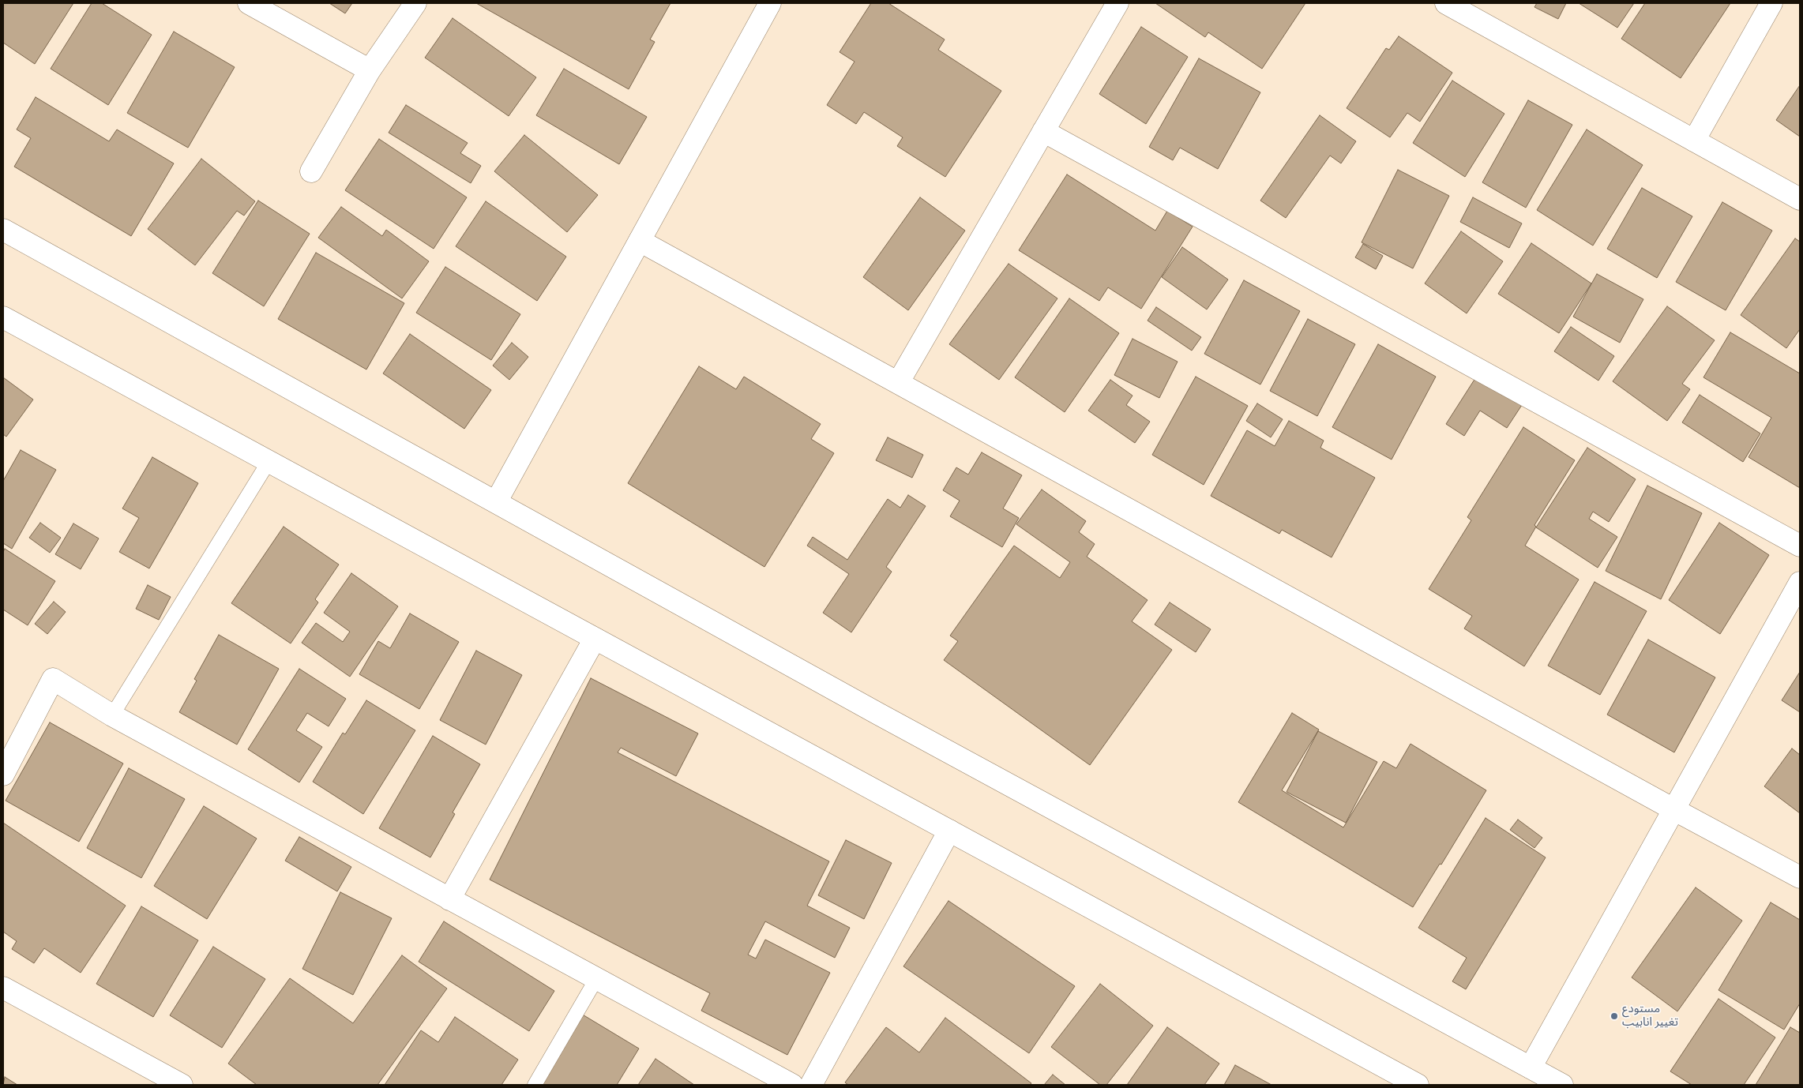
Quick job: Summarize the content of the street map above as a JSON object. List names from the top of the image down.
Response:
{
  "places": ["مستودع تغيير انابيب"]
}
